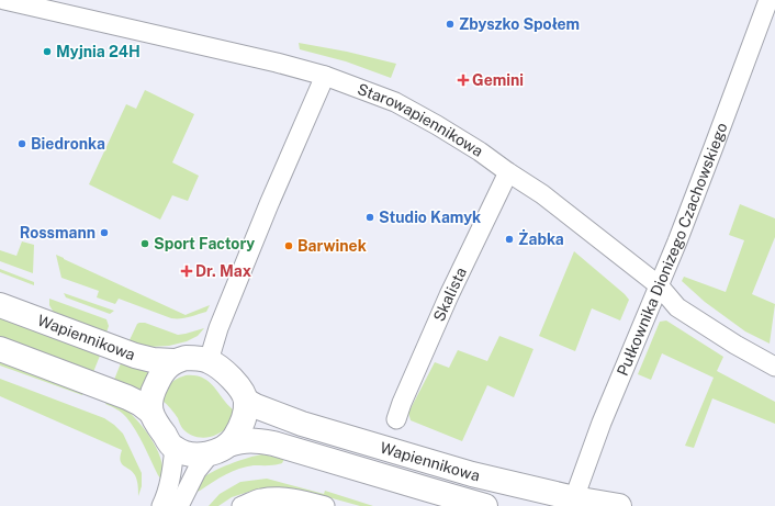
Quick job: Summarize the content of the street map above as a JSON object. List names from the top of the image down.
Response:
{
  "streets": {
    "main road": ["Wapiennikowa"],
    "street": ["Starowapiennikowa", "Pułkownika Dionizego Czachowskiego", "Skalista"]
  },
  "crossings": [
    ["Starowapiennikowa", "Pułkownika Dionizego Czachowskiego"],
    ["Starowapiennikowa", "Skalista"],
    ["Pułkownika Dionizego Czachowskiego", "Wapiennikowa"]
  ],
  "places": {
    "other": [
      "Zbyszko Społem",
      "Myjnia 24H",
      "Biedronka",
      "Studio Kamyk",
      "Rossmann",
      "Żabka",
      "Sport Factory",
      "Barwinek"
    ],
    "health": ["Gemini", "Dr. Max"]
  }
}
